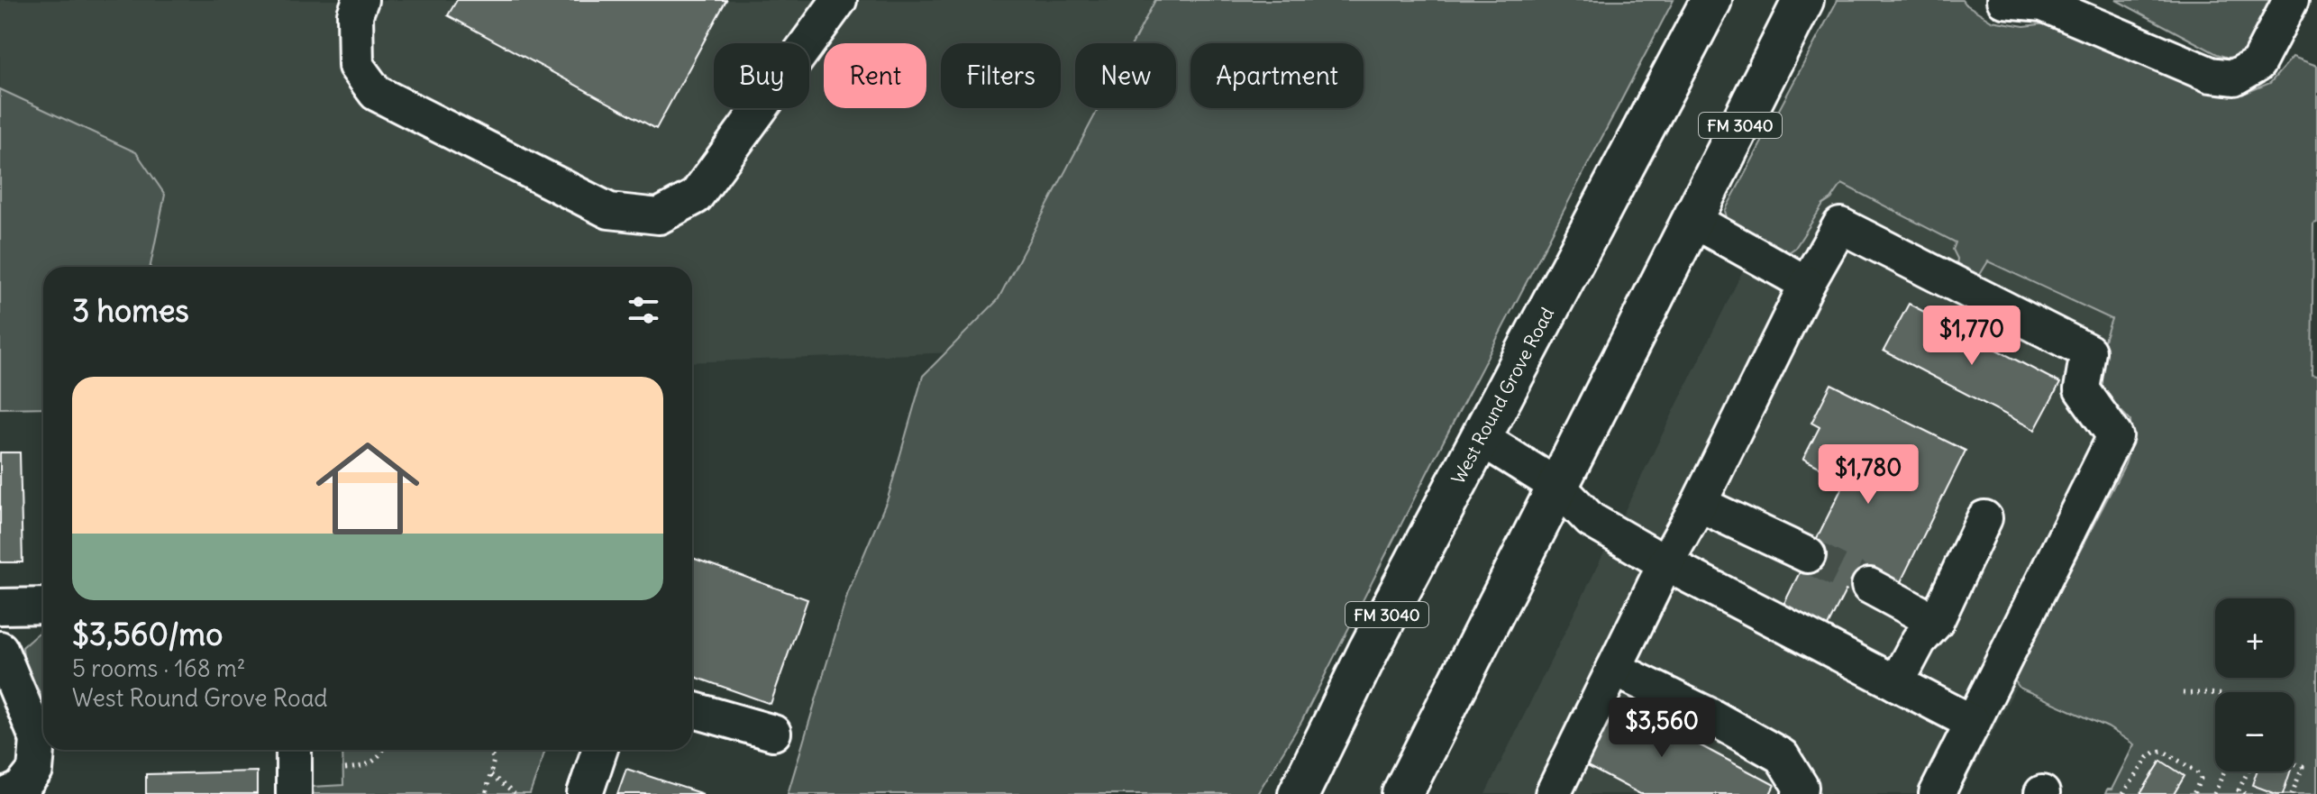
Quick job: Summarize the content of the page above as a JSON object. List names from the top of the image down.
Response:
{
  "streets": {
    "main road": ["FM 3040", "West Round Grove Road"]
  },
  "page": {
    "chip": [
      "Buy",
      "Rent",
      "Filters",
      "New",
      "Apartment"
    ],
    "heading": "3 homes",
    "price": ["$1,770", "$1,780", "$3,560"],
    "list": [
      {
        "name": "$3,560/mo",
        "note": "5 rooms · 168 m² · West Round Grove Road"
      }
    ],
    "map_buttons": ["+", "−"]
  }
}
